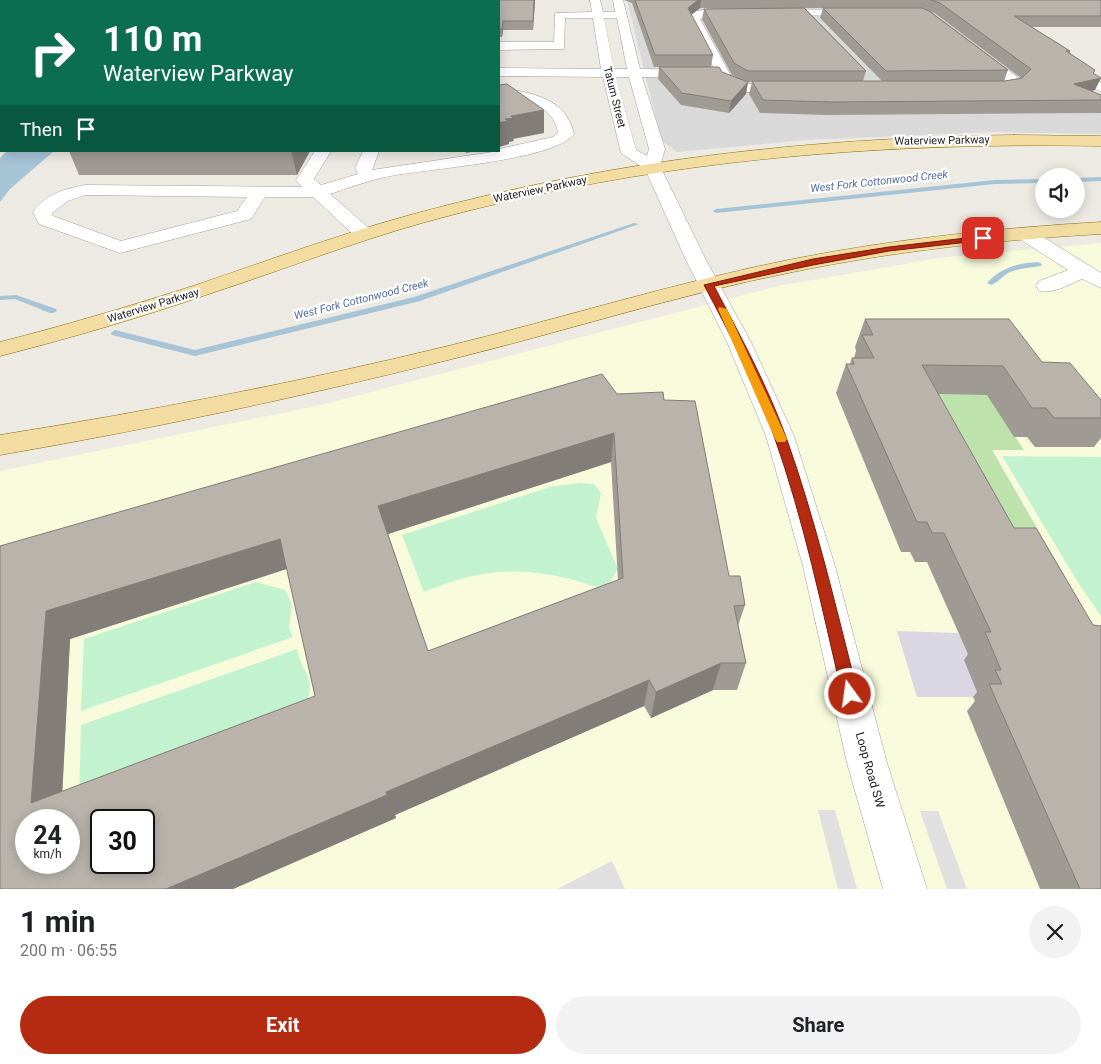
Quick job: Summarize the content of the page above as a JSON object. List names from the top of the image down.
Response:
{
  "streets": {
    "main road": ["Waterview Parkway"],
    "street": ["Tatum Street", "Loop Road SW"]
  },
  "crossings": [
    ["Tatum Street", "Waterview Parkway"]
  ],
  "water": ["West Fork Cottonwood Creek"],
  "page": {
    "turn": ["110 m", "Waterview Parkway"],
    "then": "Then",
    "speed": "24 km/h",
    "limit": "30",
    "heading": ["1 min", "200 m · 06:55"],
    "buttons": ["Exit", "Share"]
  }
}
